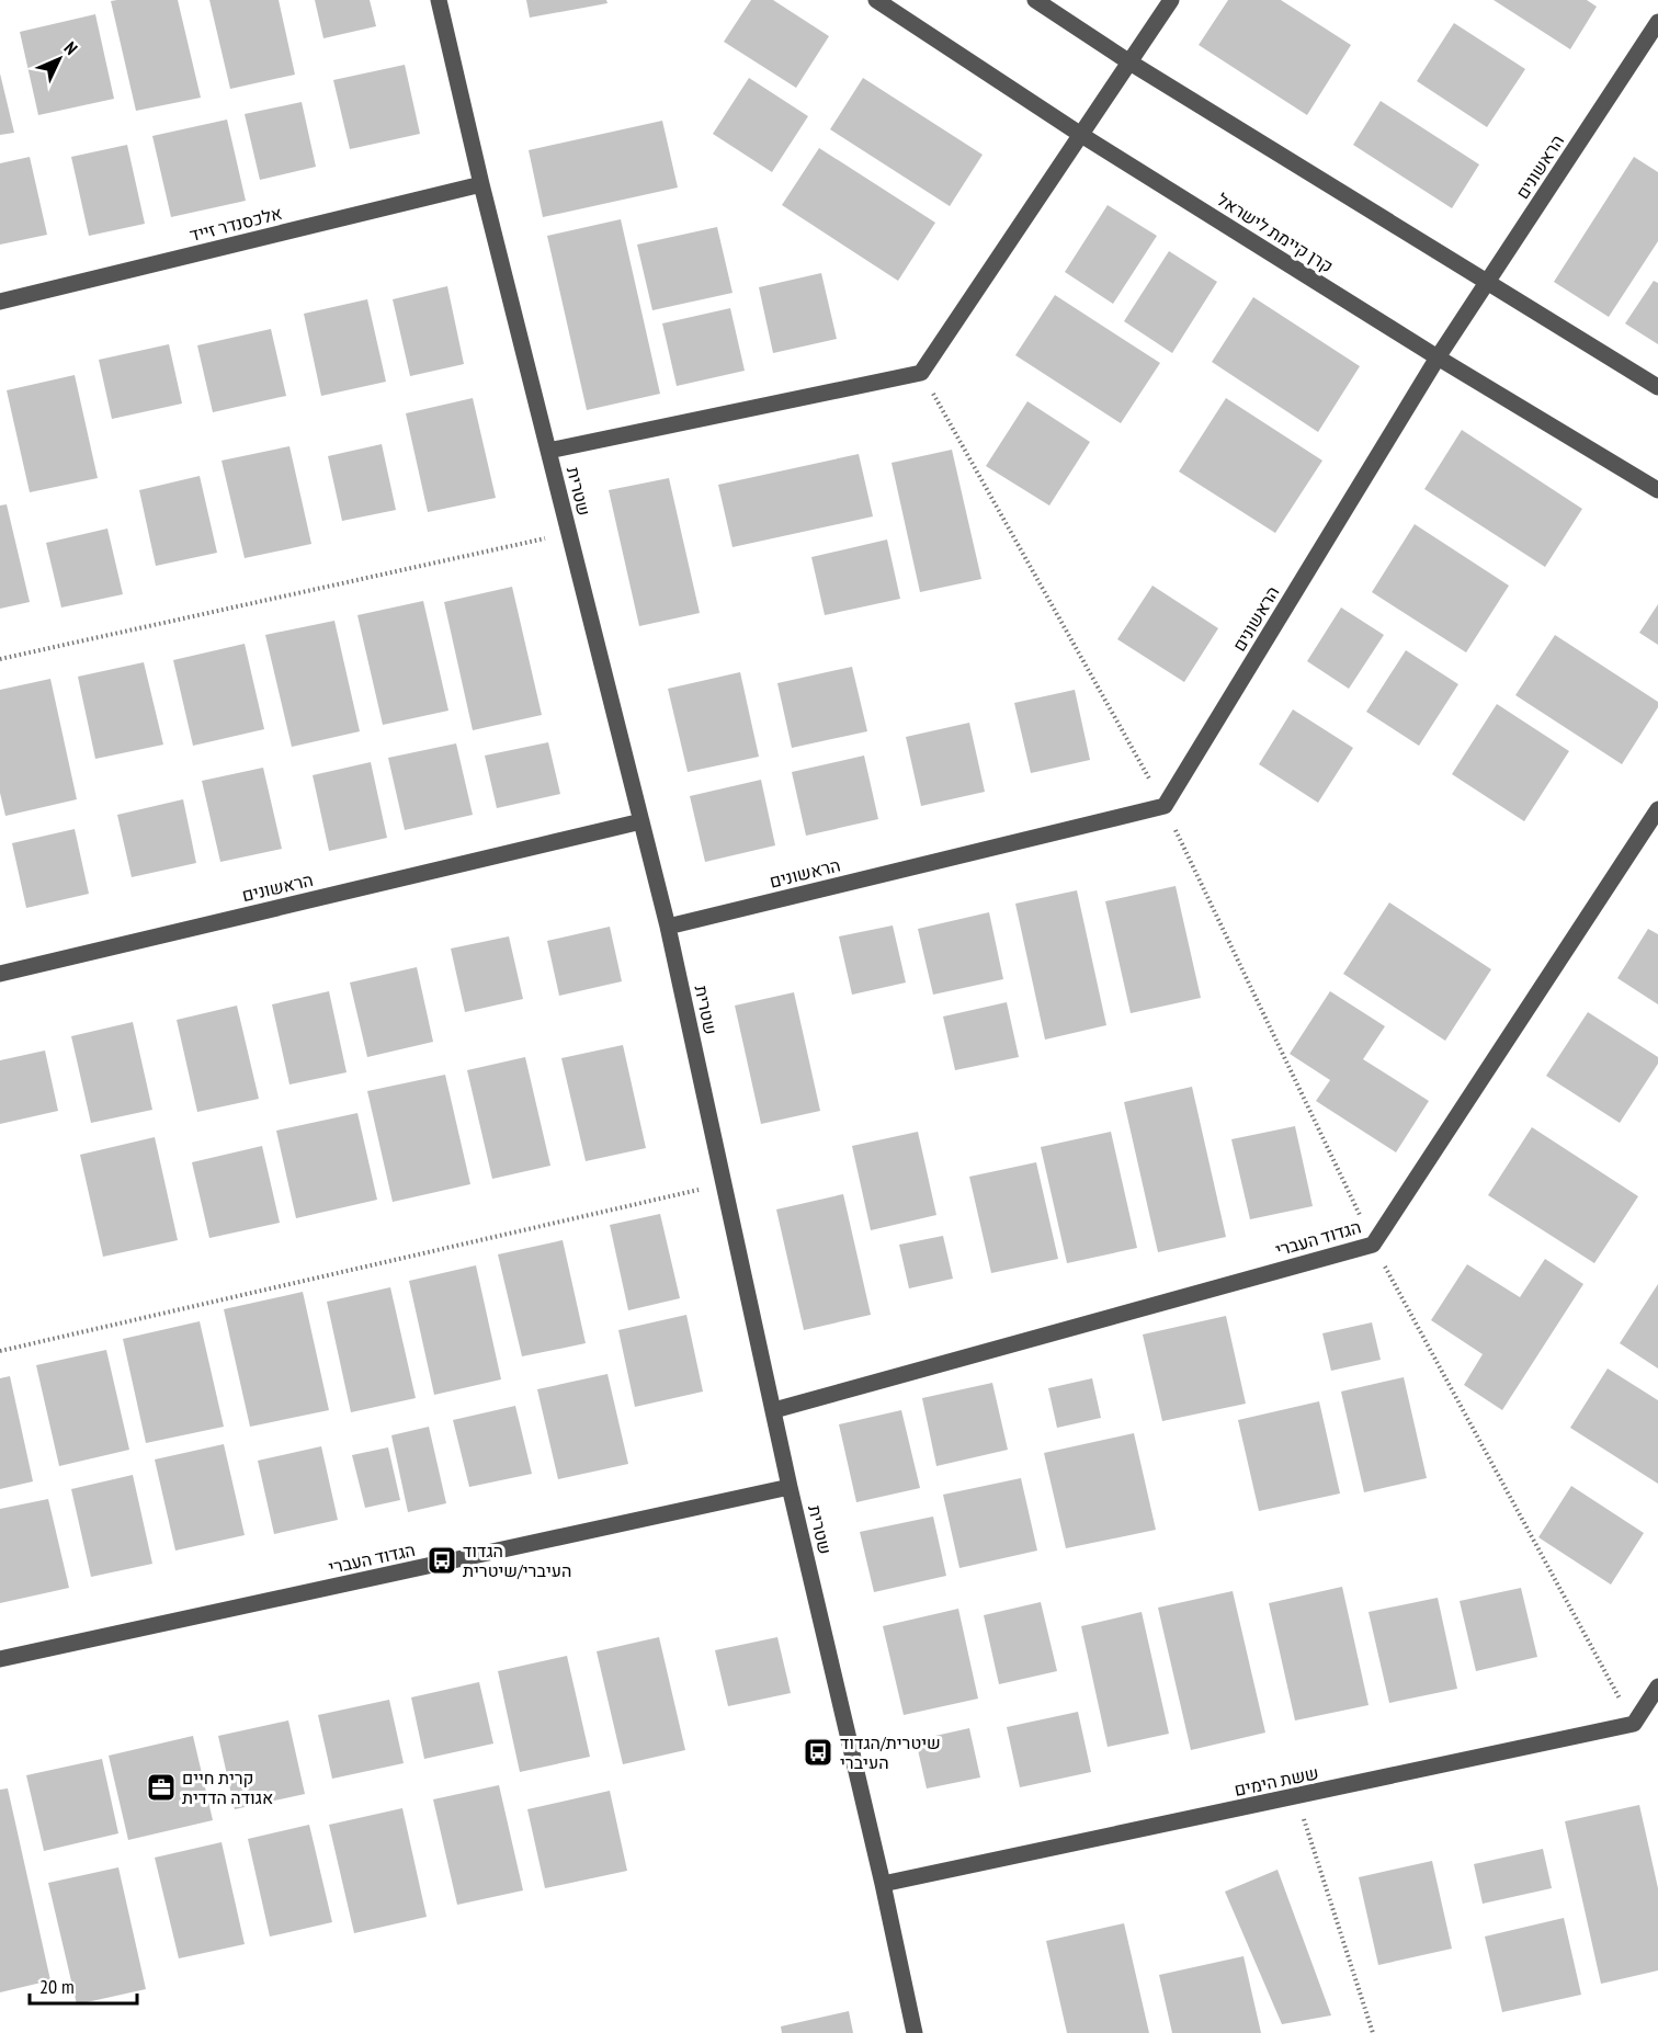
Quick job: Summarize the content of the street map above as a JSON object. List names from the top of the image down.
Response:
{
  "streets": {
    "street": [
      "הראשונים",
      "אלכסנדר זייד",
      "קרן קיימת לישראל",
      "שטרית",
      "הגדוד העברי",
      "ששת הימים"
    ]
  },
  "crossings": [
    ["הראשונים", "קרן קיימת לישראל"],
    ["הראשונים", "שטרית"],
    ["אלכסנדר זייד", "שטרית"],
    ["שטרית", "הגדוד העברי"],
    ["שטרית", "ששת הימים"]
  ],
  "places": {
    "bus stop": ["הגדוד העיברי/שיטרית", "שיטרית/הגדוד העיברי"],
    "office": ["קרית חיים אגודה הדדית"]
  },
  "scale_bar": "20 m",
  "north": "top right"
}
